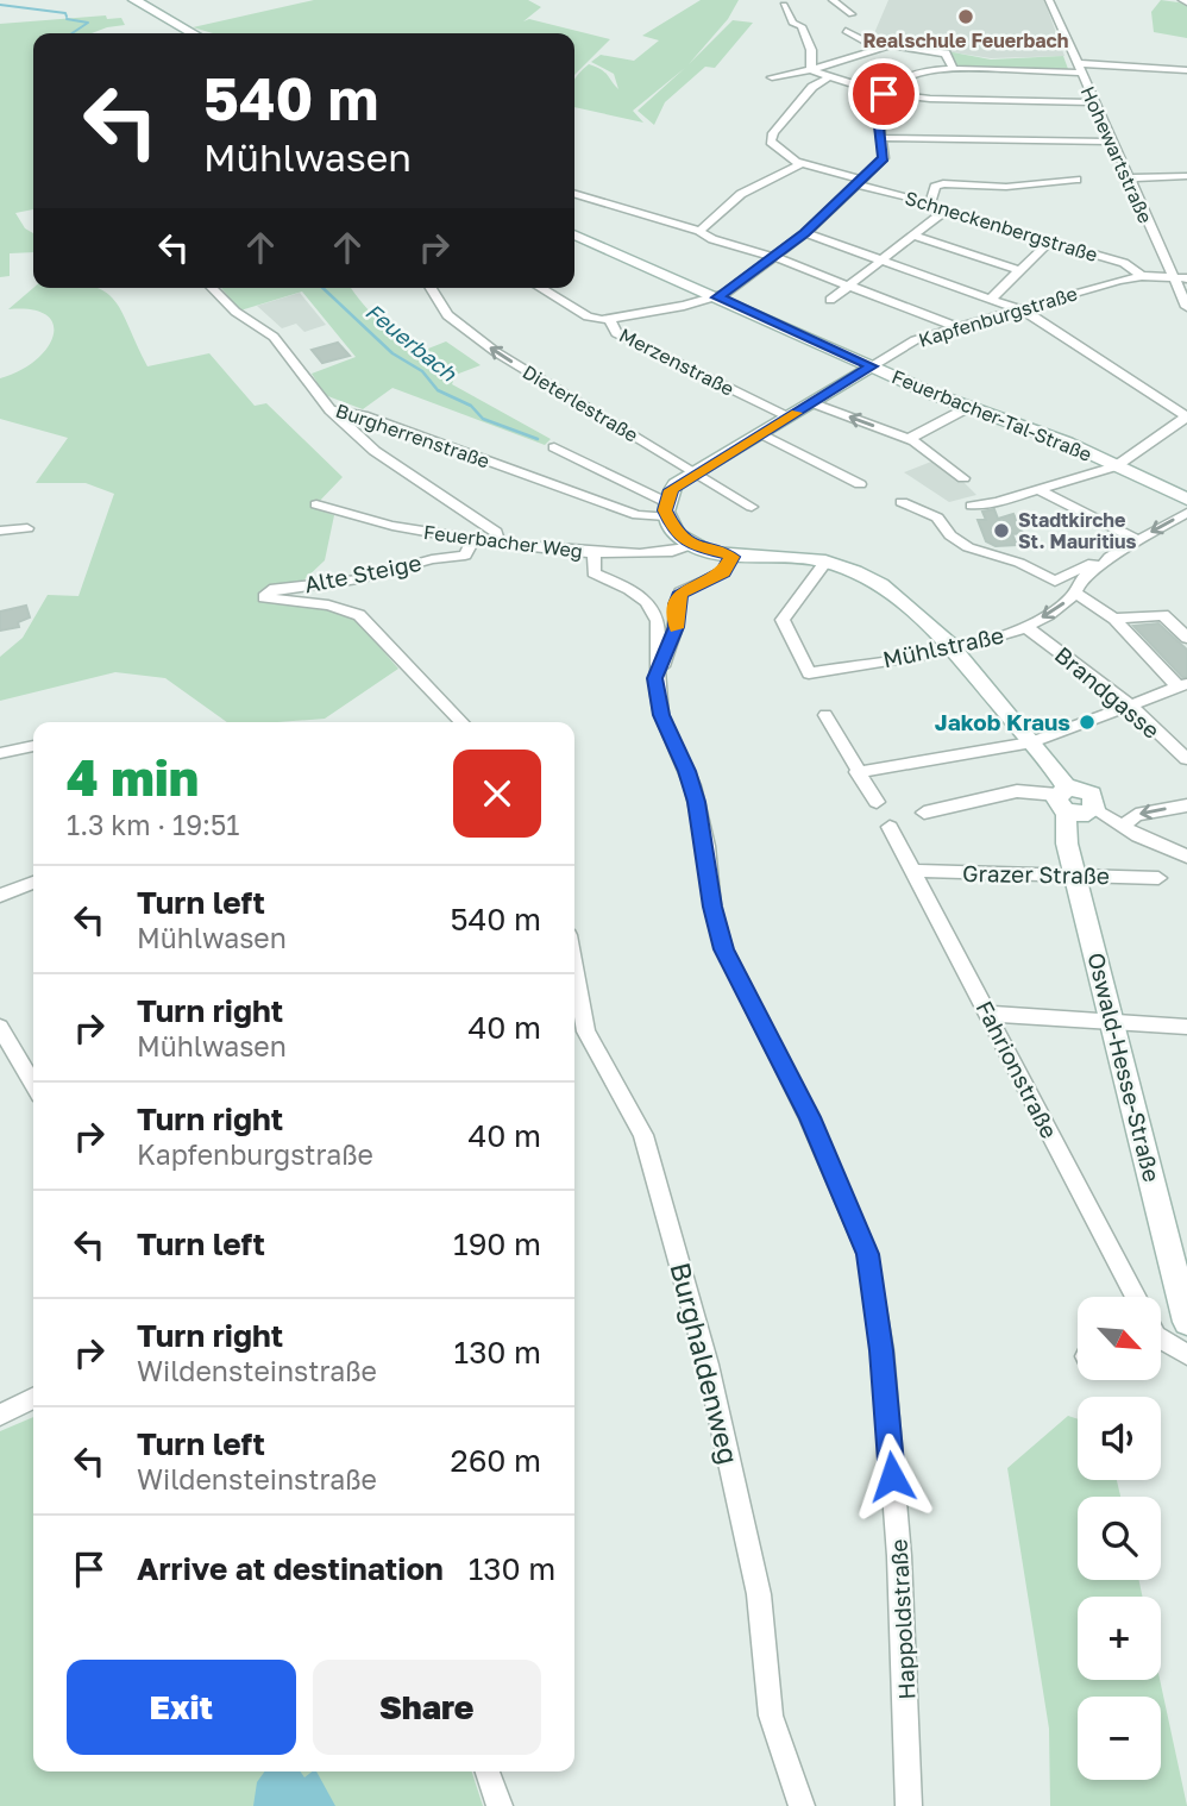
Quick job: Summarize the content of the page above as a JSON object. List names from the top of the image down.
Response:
{
  "streets": {
    "street": [
      "Hohewartstraße",
      "Schneckenbergstraße",
      "Kapfenburgstraße",
      "Merzenstraße",
      "Dieterlestraße",
      "Feuerbacher-Tal-Straße",
      "Burgherrenstraße",
      "Feuerbacher Weg",
      "Alte Steige",
      "Mühlstraße",
      "Brandgasse",
      "Grazer Straße",
      "Oswald-Hesse-Straße",
      "Fahrionstraße",
      "Burghaldenweg",
      "Happoldstraße"
    ]
  },
  "crossings": [
    ["Hohewartstraße", "Kapfenburgstraße"],
    ["Schneckenbergstraße", "Kapfenburgstraße"],
    ["Kapfenburgstraße", "Merzenstraße"],
    ["Kapfenburgstraße", "Dieterlestraße"],
    ["Kapfenburgstraße", "Feuerbacher-Tal-Straße"],
    ["Feuerbacher Weg", "Alte Steige"],
    ["Feuerbacher Weg", "Happoldstraße"],
    ["Mühlstraße", "Brandgasse"],
    ["Grazer Straße", "Oswald-Hesse-Straße"],
    ["Grazer Straße", "Fahrionstraße"]
  ],
  "water": ["Feuerbach"],
  "places": ["Realschule Feuerbach", "Stadtkirche St. Mauritius", "Jakob Kraus"],
  "north": "bottom right",
  "page": {
    "turn": ["540 m", "Mühlwasen"],
    "heading": ["4 min", "1.3 km · 19:51"],
    "list": [
      {
        "name": "Turn left",
        "note": "Mühlwasen",
        "value": "540 m"
      },
      {
        "name": "Turn right",
        "note": "Mühlwasen",
        "value": "40 m"
      },
      {
        "name": "Turn right",
        "note": "Kapfenburgstraße",
        "value": "40 m"
      },
      {
        "name": "Turn left",
        "value": "190 m"
      },
      {
        "name": "Turn right",
        "note": "Wildensteinstraße",
        "value": "130 m"
      },
      {
        "name": "Turn left",
        "note": "Wildensteinstraße",
        "value": "260 m"
      },
      {
        "name": "Arrive at destination",
        "value": "130 m"
      }
    ],
    "map_buttons": ["+", "−"],
    "buttons": ["Exit", "Share"]
  }
}
